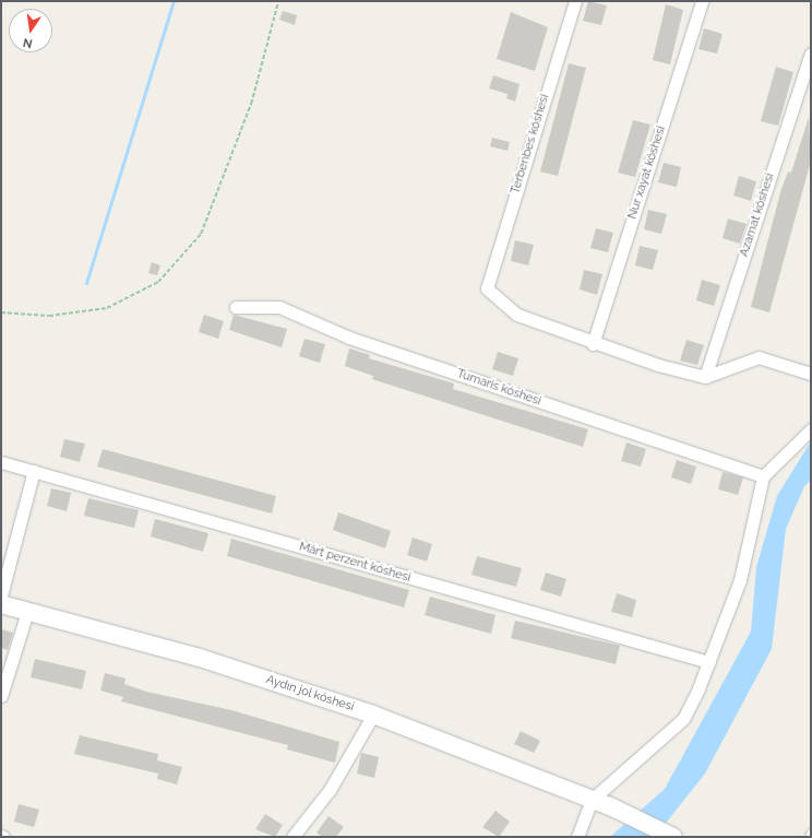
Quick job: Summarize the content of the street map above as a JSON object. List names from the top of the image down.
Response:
{
  "streets": {
    "street": [
      "Terbenbes kóshesi",
      "Nur xayat kóshesi",
      "Azamat kóshesi",
      "Tumaris kóshesi",
      "Márt perzent kóshesi",
      "Aydın jol kóshesi"
    ]
  },
  "crossings": [
    ["Terbenbes kóshesi", "Nur xayat kóshesi"]
  ],
  "north": "bottom"
}
